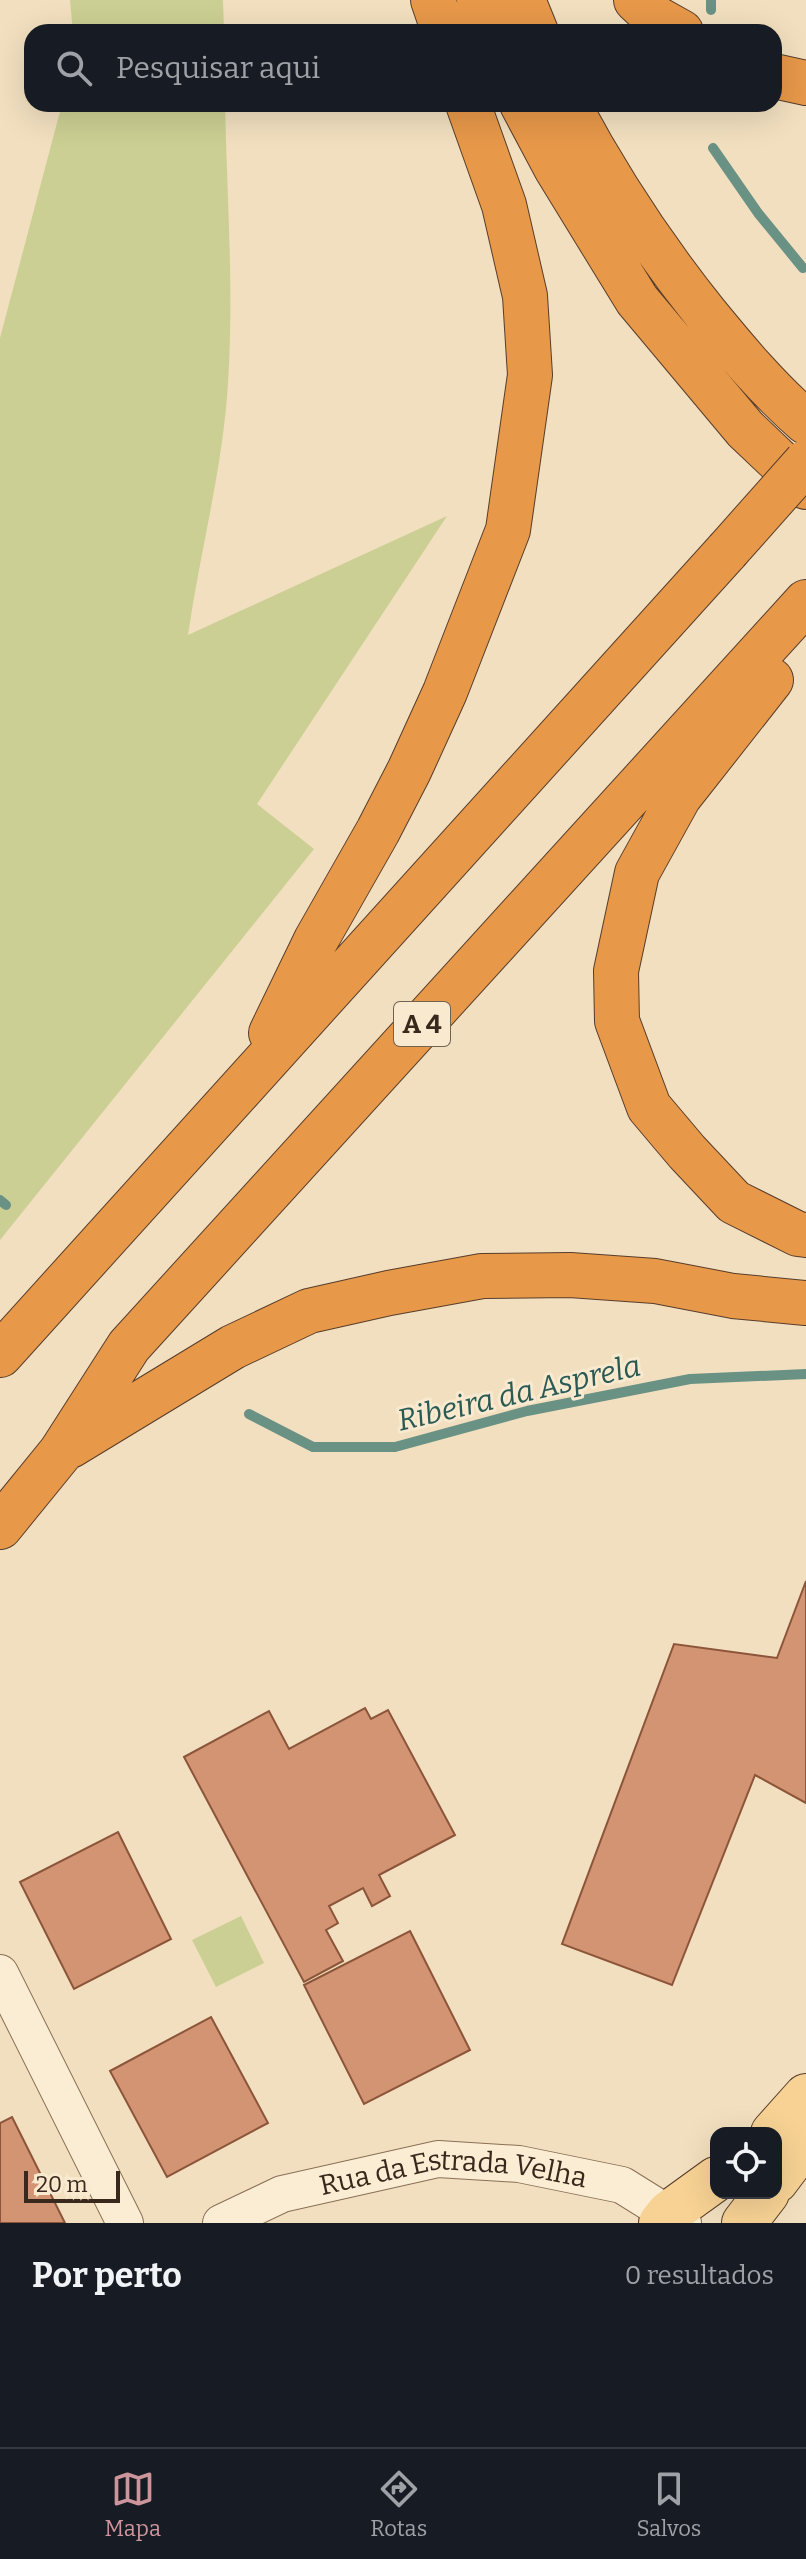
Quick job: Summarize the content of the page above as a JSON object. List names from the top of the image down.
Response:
{
  "streets": {
    "highway": ["A 4"],
    "street": ["Rua da Estrada Velha"]
  },
  "water": ["Ribeira da Asprela"],
  "scale_bar": "20 m",
  "page": {
    "search": "Pesquisar aqui",
    "scale": "20 m",
    "heading": ["Por perto", "0 resultados"],
    "nav": ["Mapa", "Rotas", "Salvos"]
  }
}
